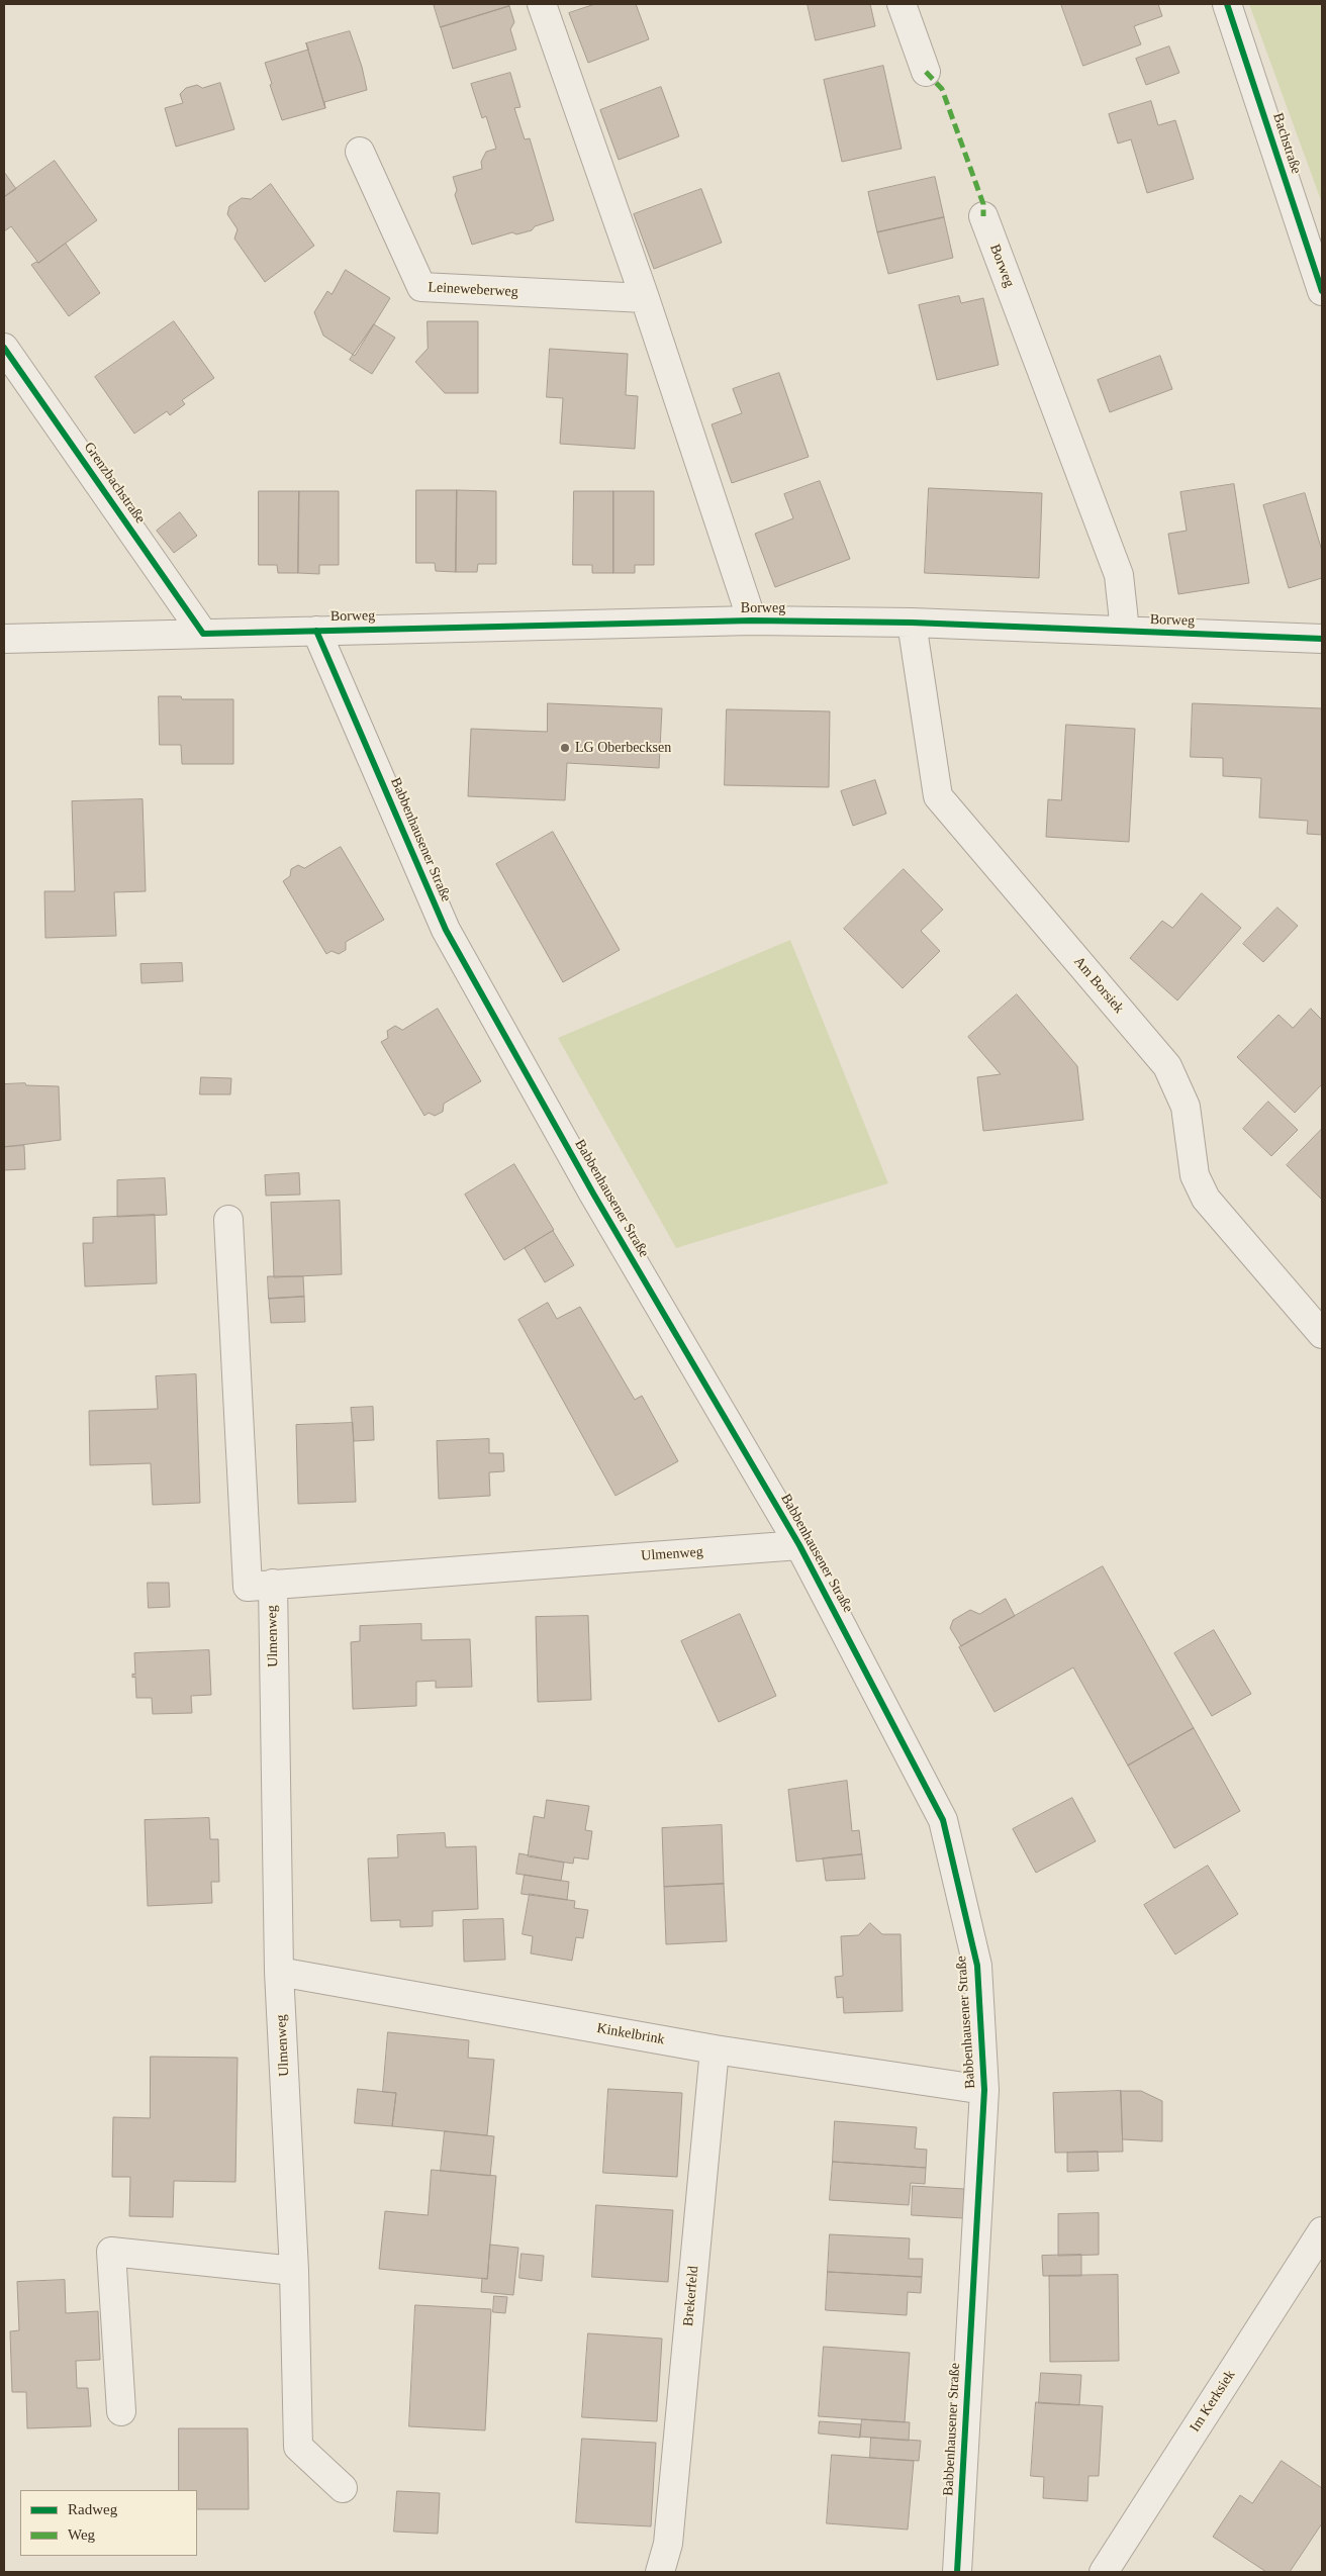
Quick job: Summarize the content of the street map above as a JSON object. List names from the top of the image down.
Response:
{
  "streets": {
    "street": [
      "Bachstraße",
      "Borweg",
      "Leineweberweg",
      "Grenzbachstraße",
      "Babbenhausener Straße",
      "Am Borsiek",
      "Ulmenweg",
      "Kinkelbrink",
      "Brekerfeld",
      "Im Kerksiek"
    ]
  },
  "crossings": [
    ["Borweg", "Grenzbachstraße"],
    ["Borweg", "Babbenhausener Straße"],
    ["Borweg", "Am Borsiek"],
    ["Babbenhausener Straße", "Ulmenweg"],
    ["Babbenhausener Straße", "Kinkelbrink"],
    ["Ulmenweg", "Kinkelbrink"],
    ["Kinkelbrink", "Brekerfeld"]
  ],
  "places": ["LG Oberbecksen"],
  "legend": ["Radweg", "Weg"]
}
